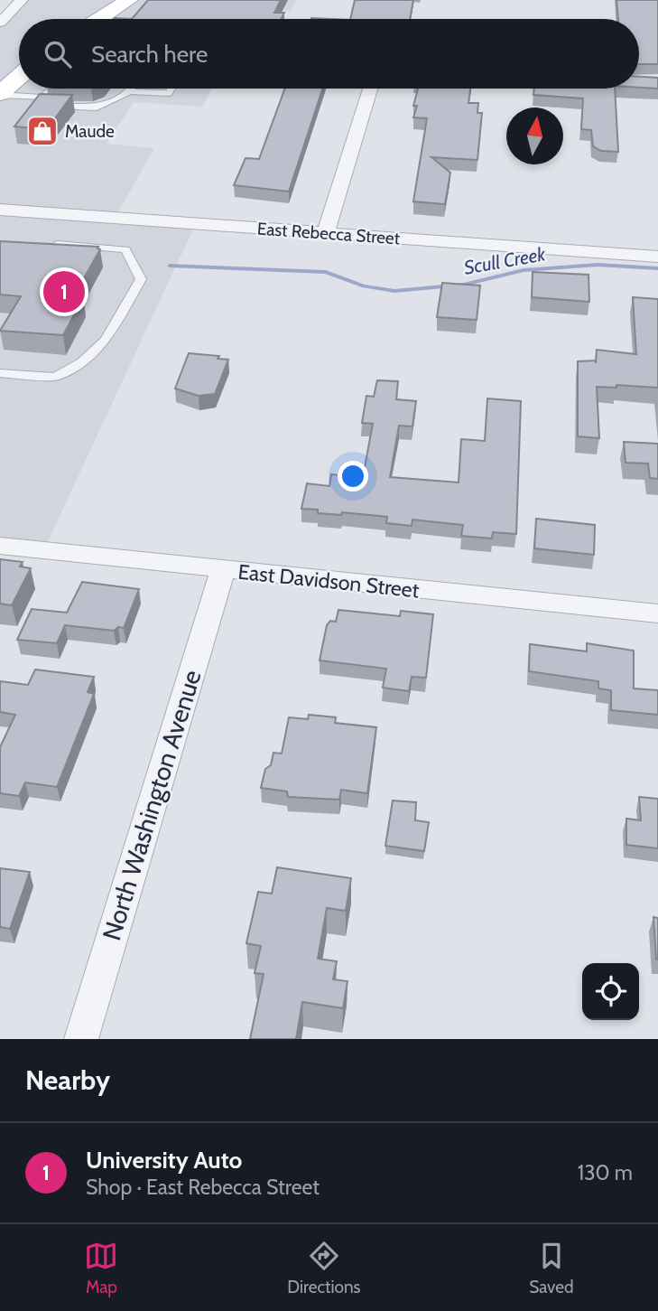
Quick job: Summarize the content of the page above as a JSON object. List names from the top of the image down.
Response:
{
  "streets": {
    "street": ["East Rebecca Street", "East Davidson Street", "North Washington Avenue"]
  },
  "crossings": [
    ["East Davidson Street", "North Washington Avenue"]
  ],
  "water": ["Scull Creek"],
  "places": {
    "shop": ["Maude"]
  },
  "north": "top",
  "page": {
    "search": "Search here",
    "pins": "1",
    "heading": "Nearby",
    "list": [
      {
        "mark": "1",
        "name": "University Auto",
        "note": "Shop · East Rebecca Street",
        "value": "130 m"
      }
    ],
    "nav": ["Map", "Directions", "Saved"]
  }
}
